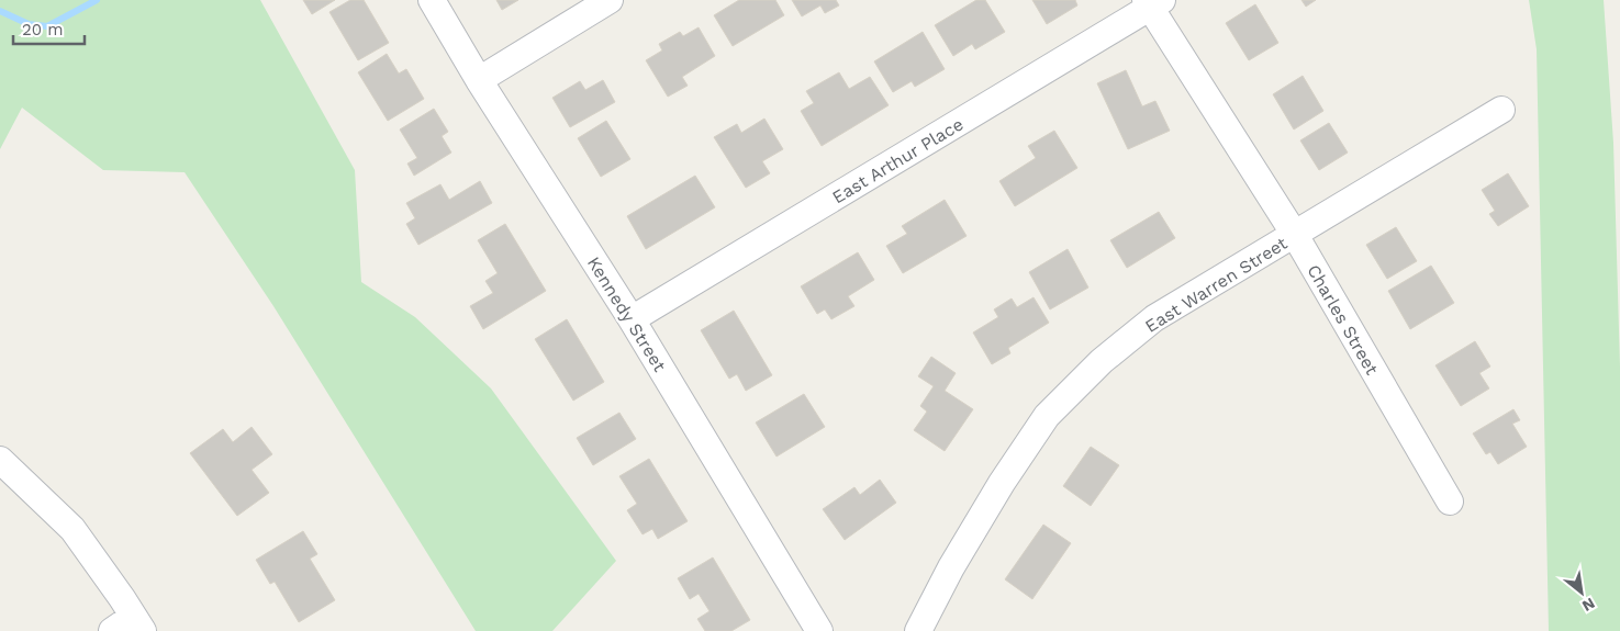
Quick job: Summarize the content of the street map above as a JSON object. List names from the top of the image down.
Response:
{
  "streets": {
    "street": [
      "East Arthur Place",
      "East Warren Street",
      "Kennedy Street",
      "Charles Street"
    ]
  },
  "crossings": [
    ["East Arthur Place", "Kennedy Street"],
    ["East Arthur Place", "Charles Street"],
    ["East Warren Street", "Charles Street"]
  ],
  "scale_bar": "20 m",
  "north": "bottom right"
}
